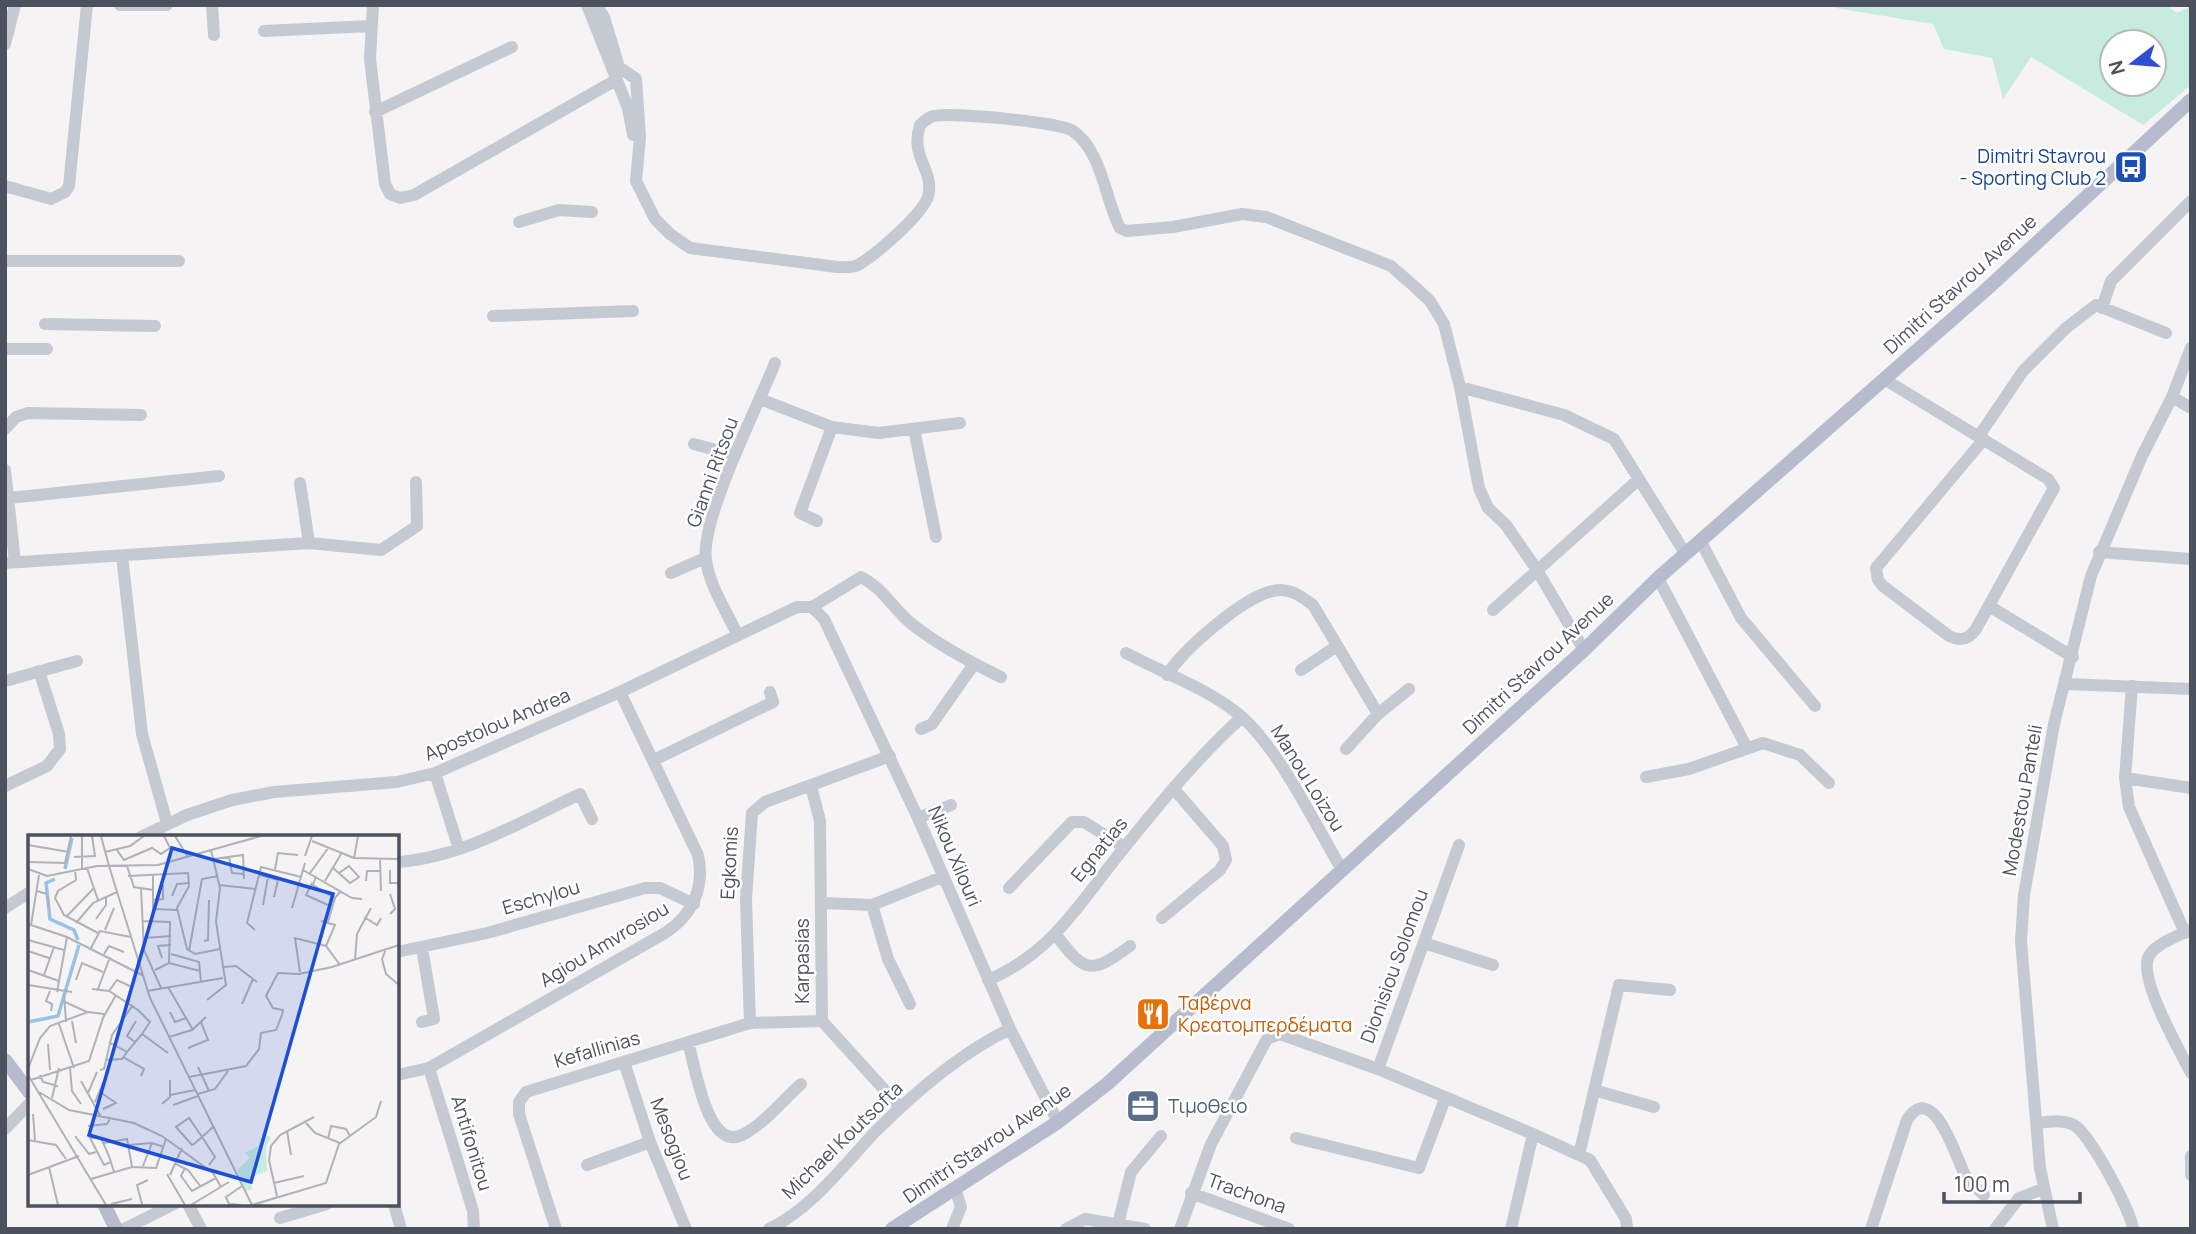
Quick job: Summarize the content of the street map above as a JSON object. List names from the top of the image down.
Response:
{
  "streets": {
    "main road": ["Dimitri Stavrou Avenue"],
    "street": [
      "Gianni Ritsou",
      "Apostolou Andrea",
      "Manou Loizou",
      "Modestou Panteli",
      "Egnatias",
      "Nikou Xilouri",
      "Egkomis",
      "Eschylou",
      "Agiou Amvrosiou",
      "Karpasias",
      "Dionisiou Solomou",
      "Kefallinias",
      "Mesogiou",
      "Michael Koutsofta",
      "Antifonitou",
      "Trachona"
    ]
  },
  "crossings": [
    ["Dimitri Stavrou Avenue", "Manou Loizou"],
    ["Dimitri Stavrou Avenue", "Nikou Xilouri"],
    ["Gianni Ritsou", "Apostolou Andrea"],
    ["Apostolou Andrea", "Nikou Xilouri"],
    ["Apostolou Andrea", "Agiou Amvrosiou"],
    ["Manou Loizou", "Egnatias"],
    ["Egnatias", "Nikou Xilouri"],
    ["Nikou Xilouri", "Egkomis"],
    ["Nikou Xilouri", "Michael Koutsofta"],
    ["Egkomis", "Karpasias"],
    ["Egkomis", "Kefallinias"],
    ["Eschylou", "Agiou Amvrosiou"],
    ["Agiou Amvrosiou", "Antifonitou"],
    ["Karpasias", "Kefallinias"],
    ["Karpasias", "Michael Koutsofta"],
    ["Dionisiou Solomou", "Trachona"],
    ["Kefallinias", "Mesogiou"]
  ],
  "places": {
    "bus stop": ["Dimitri Stavrou - Sporting Club 2"],
    "restaurant": ["Ταβέρνα Κρεατομπερδέματα"],
    "office": ["Τιμοθειο"]
  },
  "scale_bar": "100 m",
  "north": "left"
}
